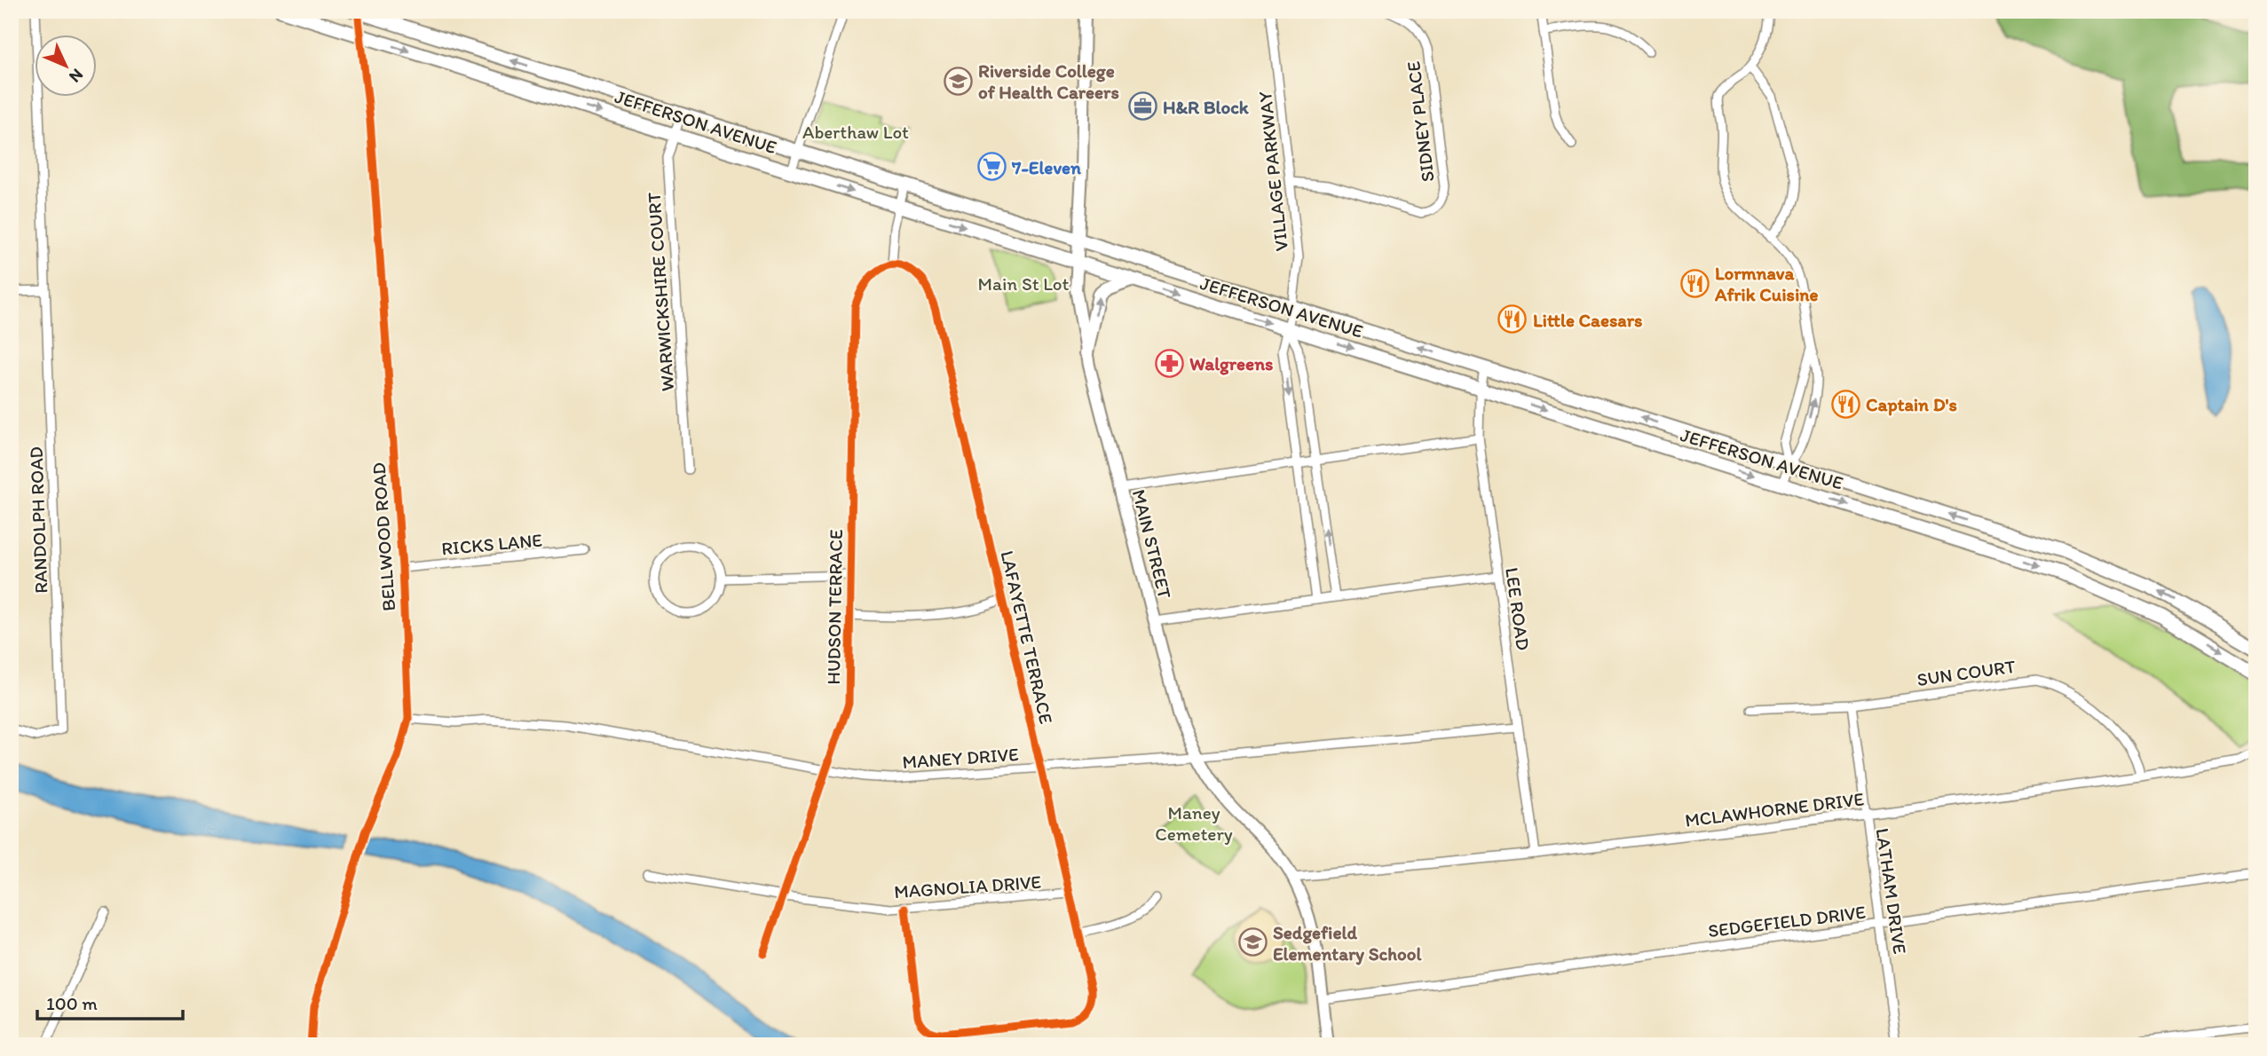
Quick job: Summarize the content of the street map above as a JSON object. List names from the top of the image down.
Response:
{
  "streets": {
    "main road": ["JEFFERSON AVENUE", "MAIN STREET"],
    "street": [
      "SIDNEY PLACE",
      "VILLAGE PARKWAY",
      "WARWICKSHIRE COURT",
      "RANDOLPH ROAD",
      "BELLWOOD ROAD",
      "RICKS LANE",
      "HUDSON TERRACE",
      "LEE ROAD",
      "LAFAYETTE TERRACE",
      "SUN COURT",
      "MANEY DRIVE",
      "MCLAWHORNE DRIVE",
      "MAGNOLIA DRIVE",
      "LATHAM DRIVE",
      "SEDGEFIELD DRIVE"
    ]
  },
  "crossings": [
    ["JEFFERSON AVENUE", "VILLAGE PARKWAY"],
    ["JEFFERSON AVENUE", "WARWICKSHIRE COURT"],
    ["JEFFERSON AVENUE", "BELLWOOD ROAD"],
    ["JEFFERSON AVENUE", "MAIN STREET"],
    ["JEFFERSON AVENUE", "LEE ROAD"],
    ["SIDNEY PLACE", "VILLAGE PARKWAY"],
    ["BELLWOOD ROAD", "RICKS LANE"],
    ["BELLWOOD ROAD", "MANEY DRIVE"],
    ["MAIN STREET", "MANEY DRIVE"],
    ["MAIN STREET", "MCLAWHORNE DRIVE"],
    ["MAIN STREET", "SEDGEFIELD DRIVE"],
    ["HUDSON TERRACE", "LAFAYETTE TERRACE"],
    ["HUDSON TERRACE", "MANEY DRIVE"],
    ["HUDSON TERRACE", "MAGNOLIA DRIVE"],
    ["LEE ROAD", "MANEY DRIVE"],
    ["LEE ROAD", "MCLAWHORNE DRIVE"],
    ["LAFAYETTE TERRACE", "MANEY DRIVE"],
    ["LAFAYETTE TERRACE", "MAGNOLIA DRIVE"],
    ["SUN COURT", "MCLAWHORNE DRIVE"],
    ["SUN COURT", "LATHAM DRIVE"],
    ["MCLAWHORNE DRIVE", "LATHAM DRIVE"],
    ["LATHAM DRIVE", "SEDGEFIELD DRIVE"]
  ],
  "parks": ["Aberthaw Lot", "Main St Lot", "Maney Cemetery"],
  "places": {
    "school or university": ["Riverside College of Health Careers", "Sedgefield Elementary School"],
    "office": ["H&R Block"],
    "supermarket": ["7-Eleven"],
    "restaurant": ["Lormnava Afrik Cuisine", "Little Caesars", "Captain D's"],
    "pharmacy": ["Walgreens"]
  },
  "scale_bar": "100 m",
  "north": "bottom right"
}
